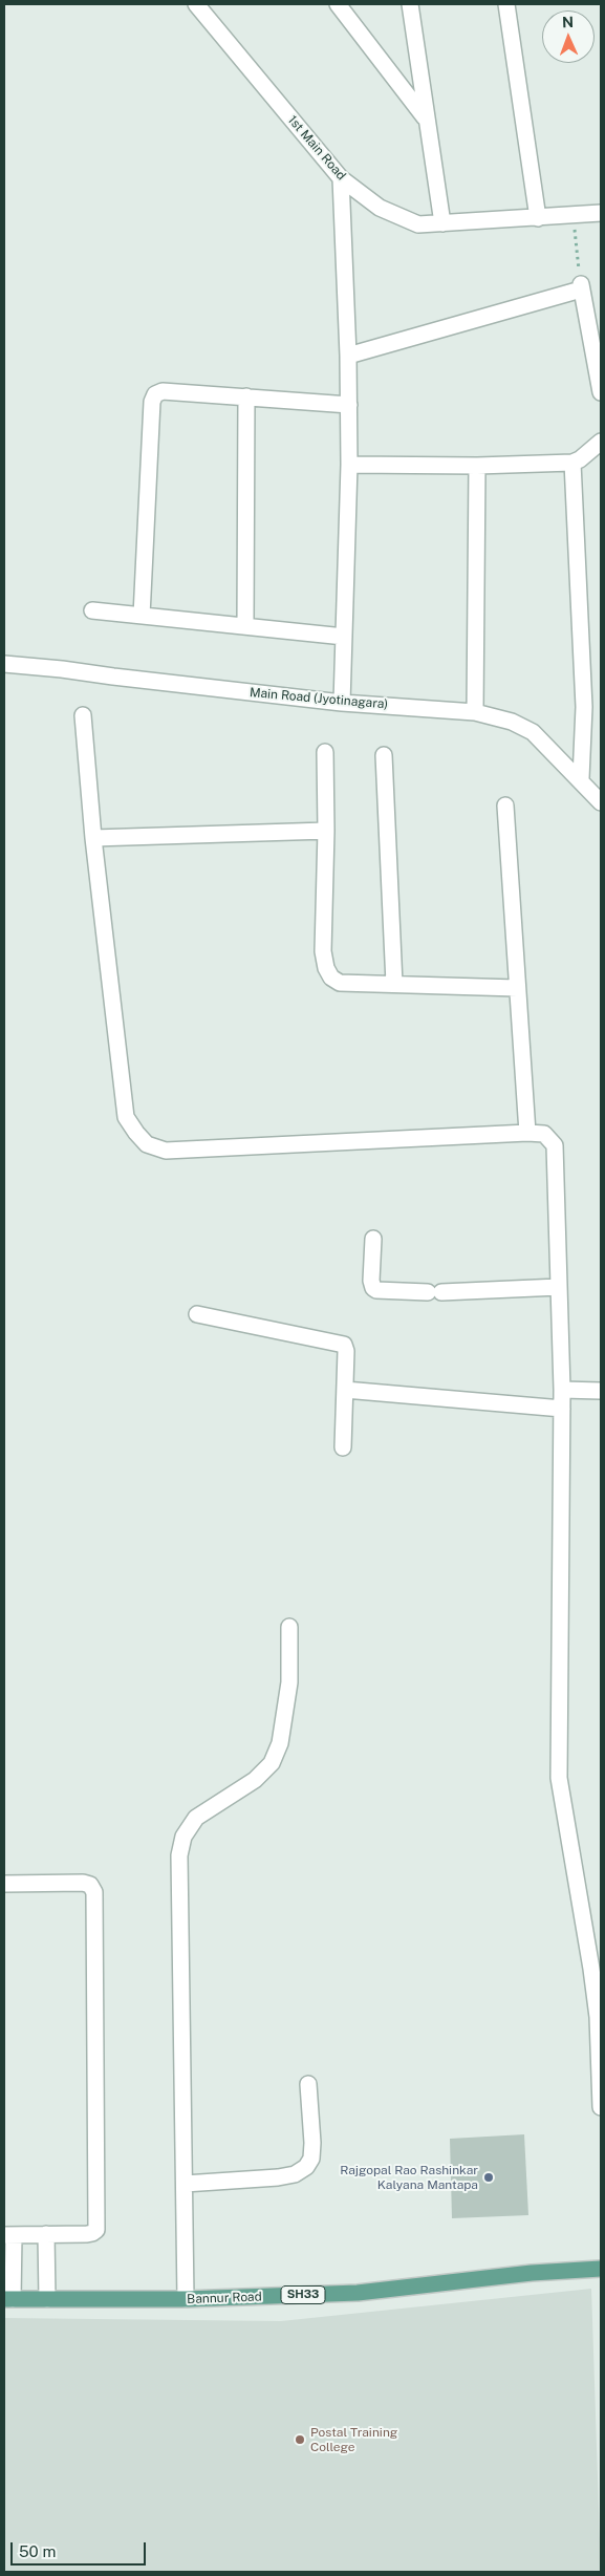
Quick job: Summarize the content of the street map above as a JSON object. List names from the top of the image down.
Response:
{
  "streets": {
    "main road": ["SH33", "Bannur Road"],
    "street": ["1st Main Road", "Main Road (Jyotinagara)"]
  },
  "places": ["Rajgopal Rao Rashinkar Kalyana Mantapa", "Postal Training College"],
  "scale_bar": "50 m",
  "north": "top"
}
